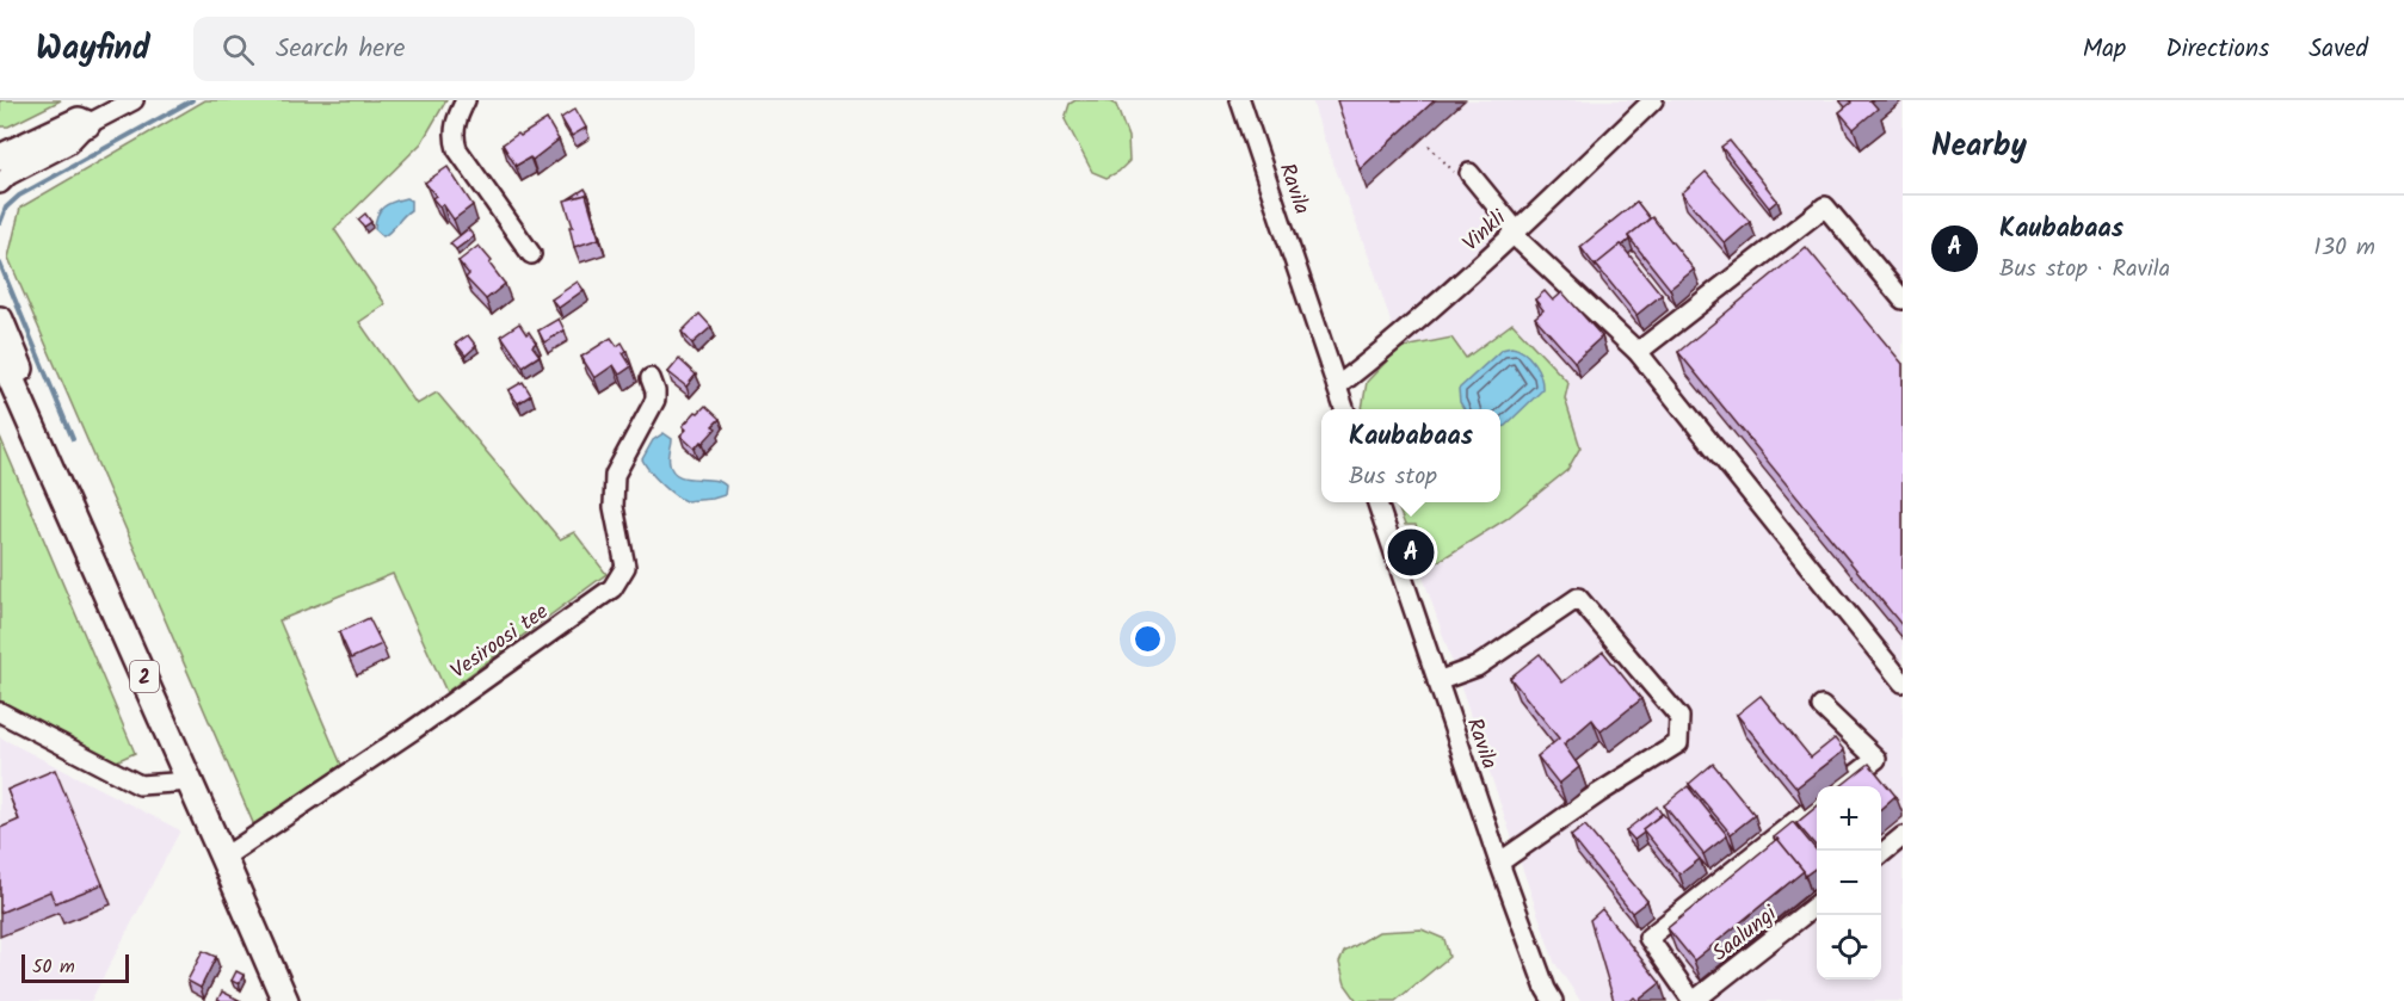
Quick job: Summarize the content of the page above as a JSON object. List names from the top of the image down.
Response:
{
  "streets": {
    "highway": ["2"],
    "street": [
      "Ravila",
      "Vinkli",
      "Vesiroosi tee",
      "Saalungi"
    ]
  },
  "crossings": [
    ["Ravila", "Vinkli"],
    ["Vesiroosi tee", "2"]
  ],
  "scale_bar": "50 m",
  "page": {
    "header": "Wayfind",
    "search": "Search here",
    "nav": ["Map", "Directions", "Saved"],
    "heading": "Nearby",
    "list": [
      {
        "mark": "A",
        "name": "Kaubabaas",
        "note": "Bus stop · Ravila",
        "value": "130 m"
      }
    ],
    "popup": ["Kaubabaas", "Bus stop"],
    "pins": "A",
    "map_buttons": ["+", "−"],
    "scale": "50 m"
  }
}
